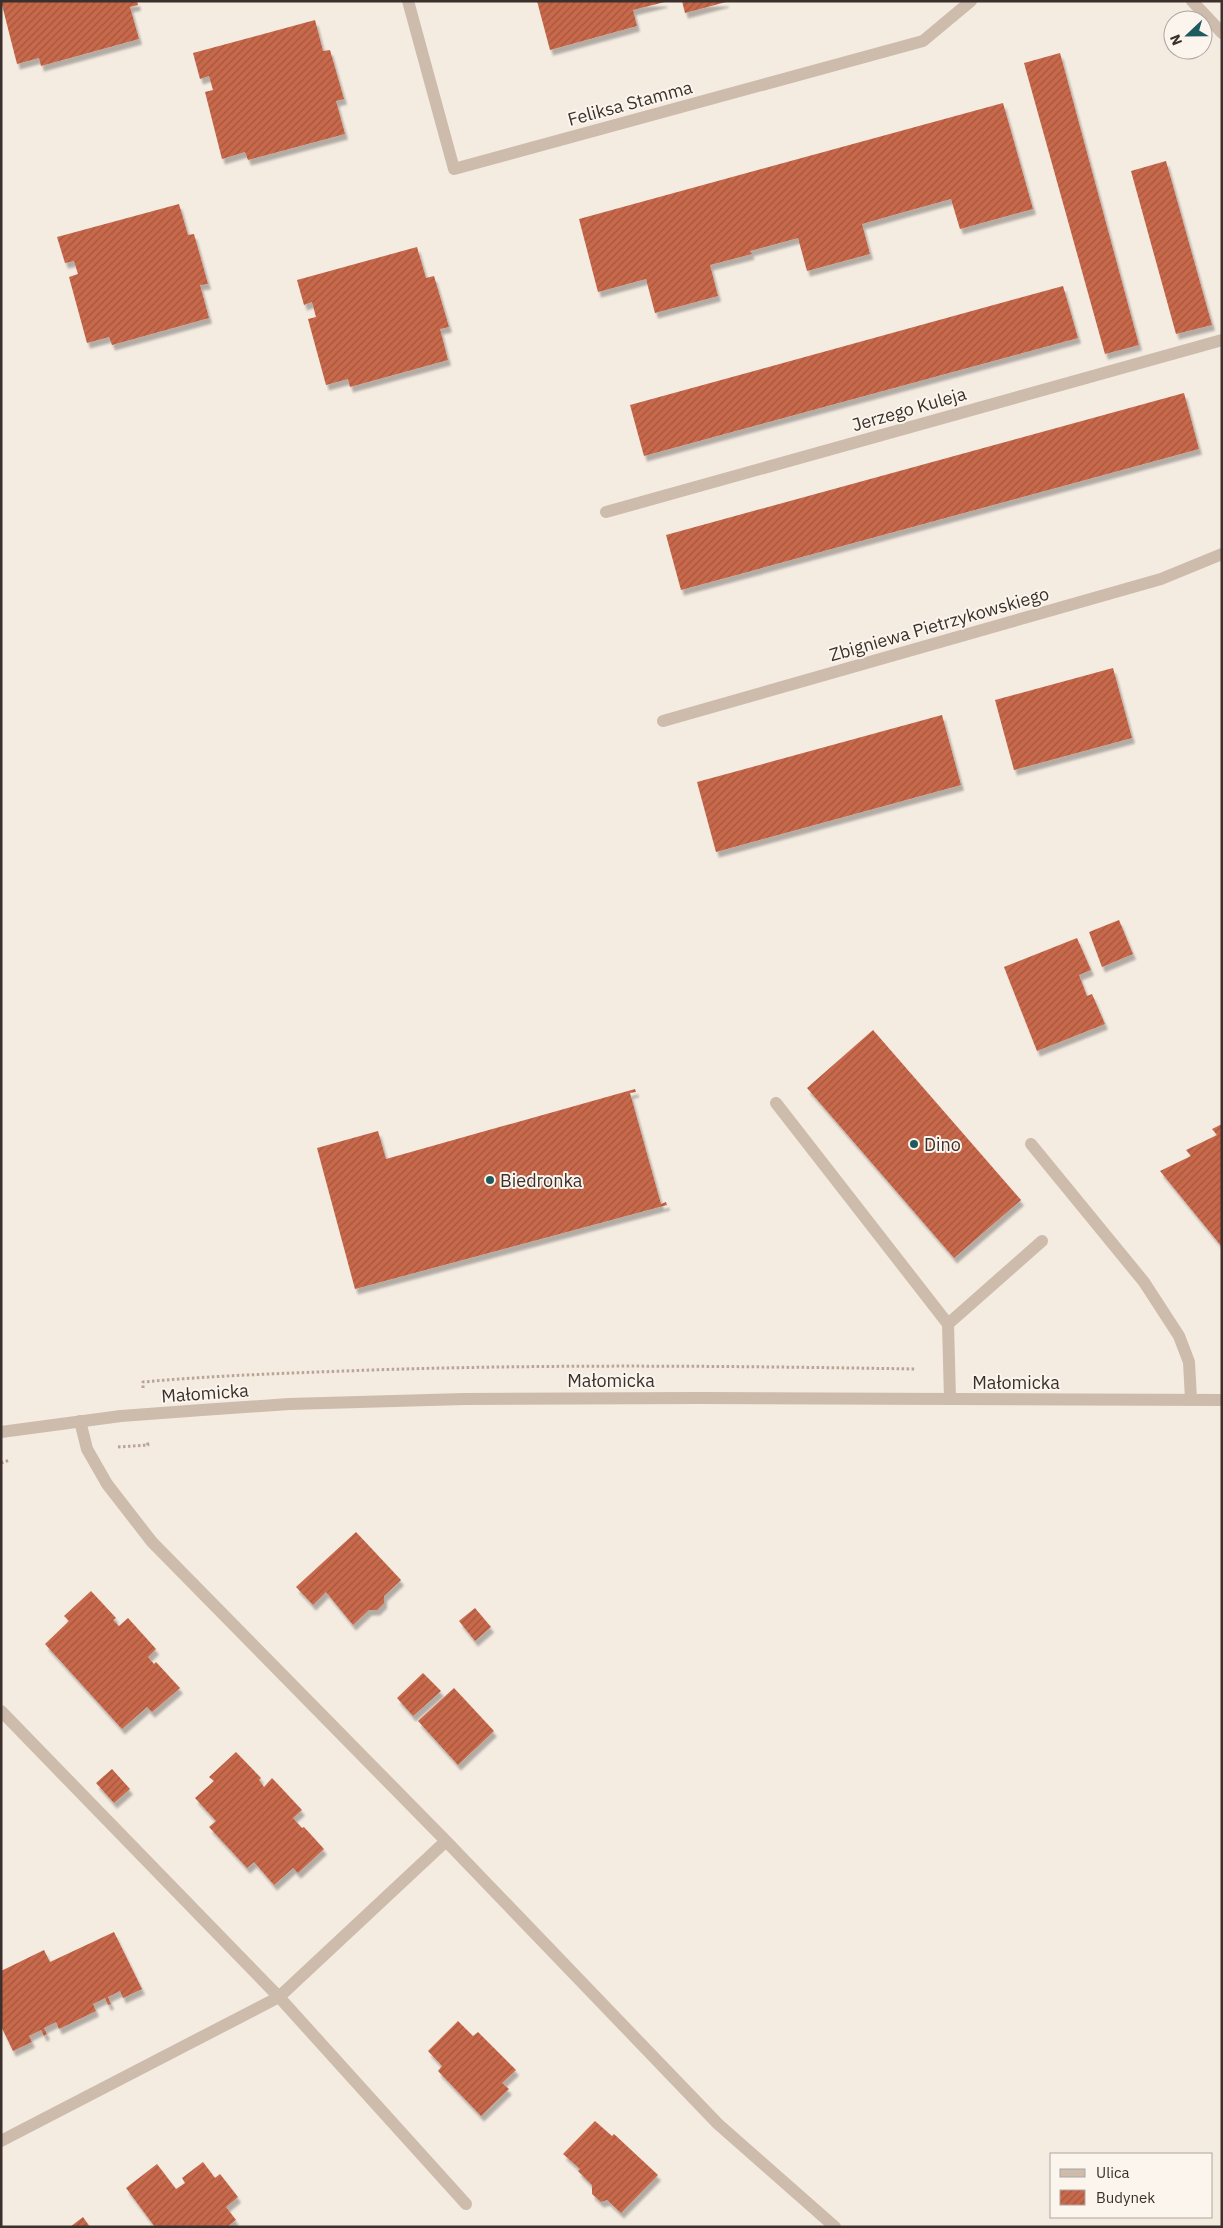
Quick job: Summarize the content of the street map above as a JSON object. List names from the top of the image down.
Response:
{
  "streets": {
    "street": [
      "Feliksa Stamma",
      "Jerzego Kuleja",
      "Zbigniewa Pietrzykowskiego",
      "Małomicka"
    ]
  },
  "places": ["Dino", "Biedronka"],
  "legend": ["Ulica", "Budynek"],
  "north": "left"
}
